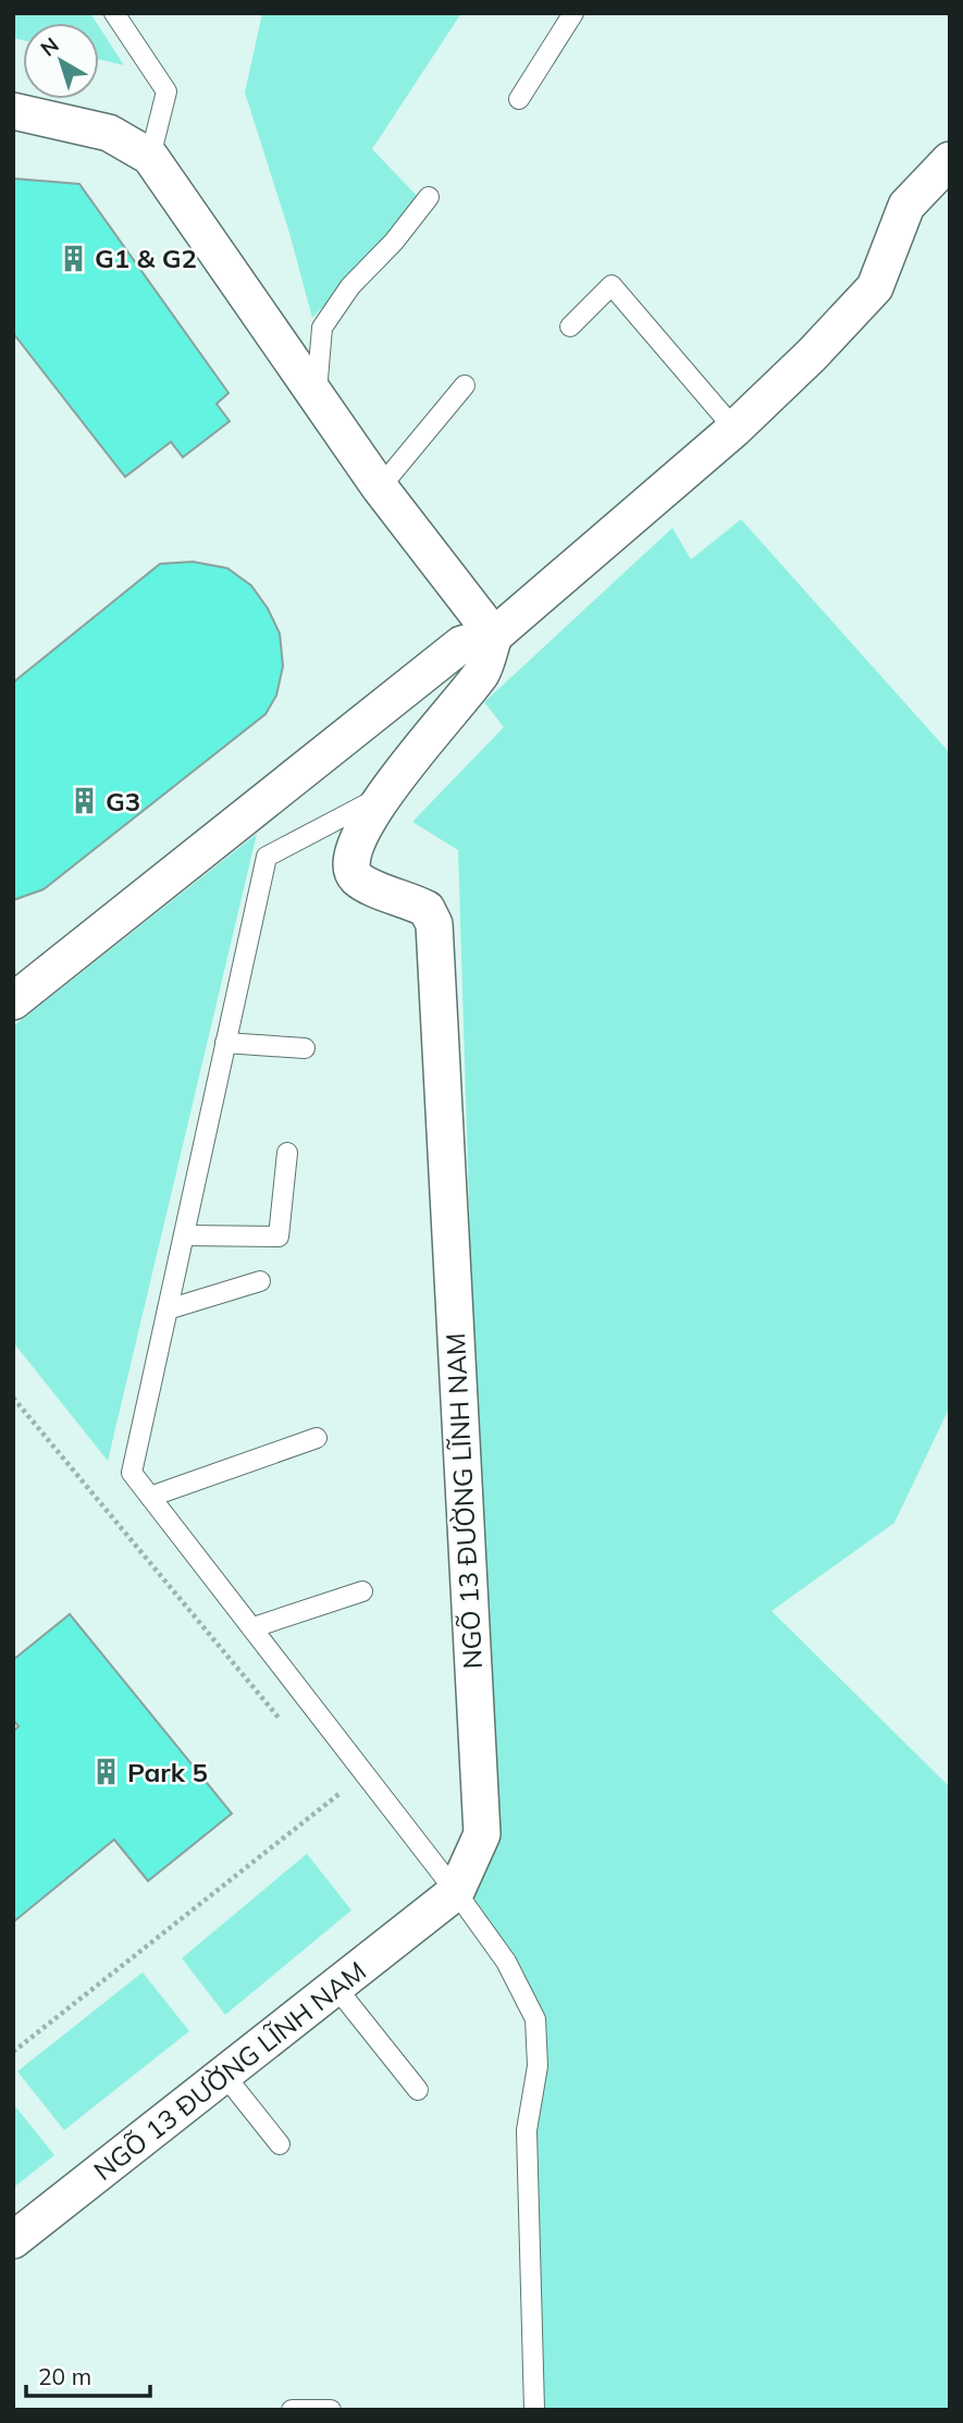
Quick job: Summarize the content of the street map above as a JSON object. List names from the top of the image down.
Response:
{
  "streets": {
    "street": ["NGÕ 13 ĐƯỜNG LĨNH NAM"]
  },
  "places": {
    "building": ["G1 & G2", "G3", "Park 5"]
  },
  "scale_bar": "20 m",
  "north": "top left"
}
